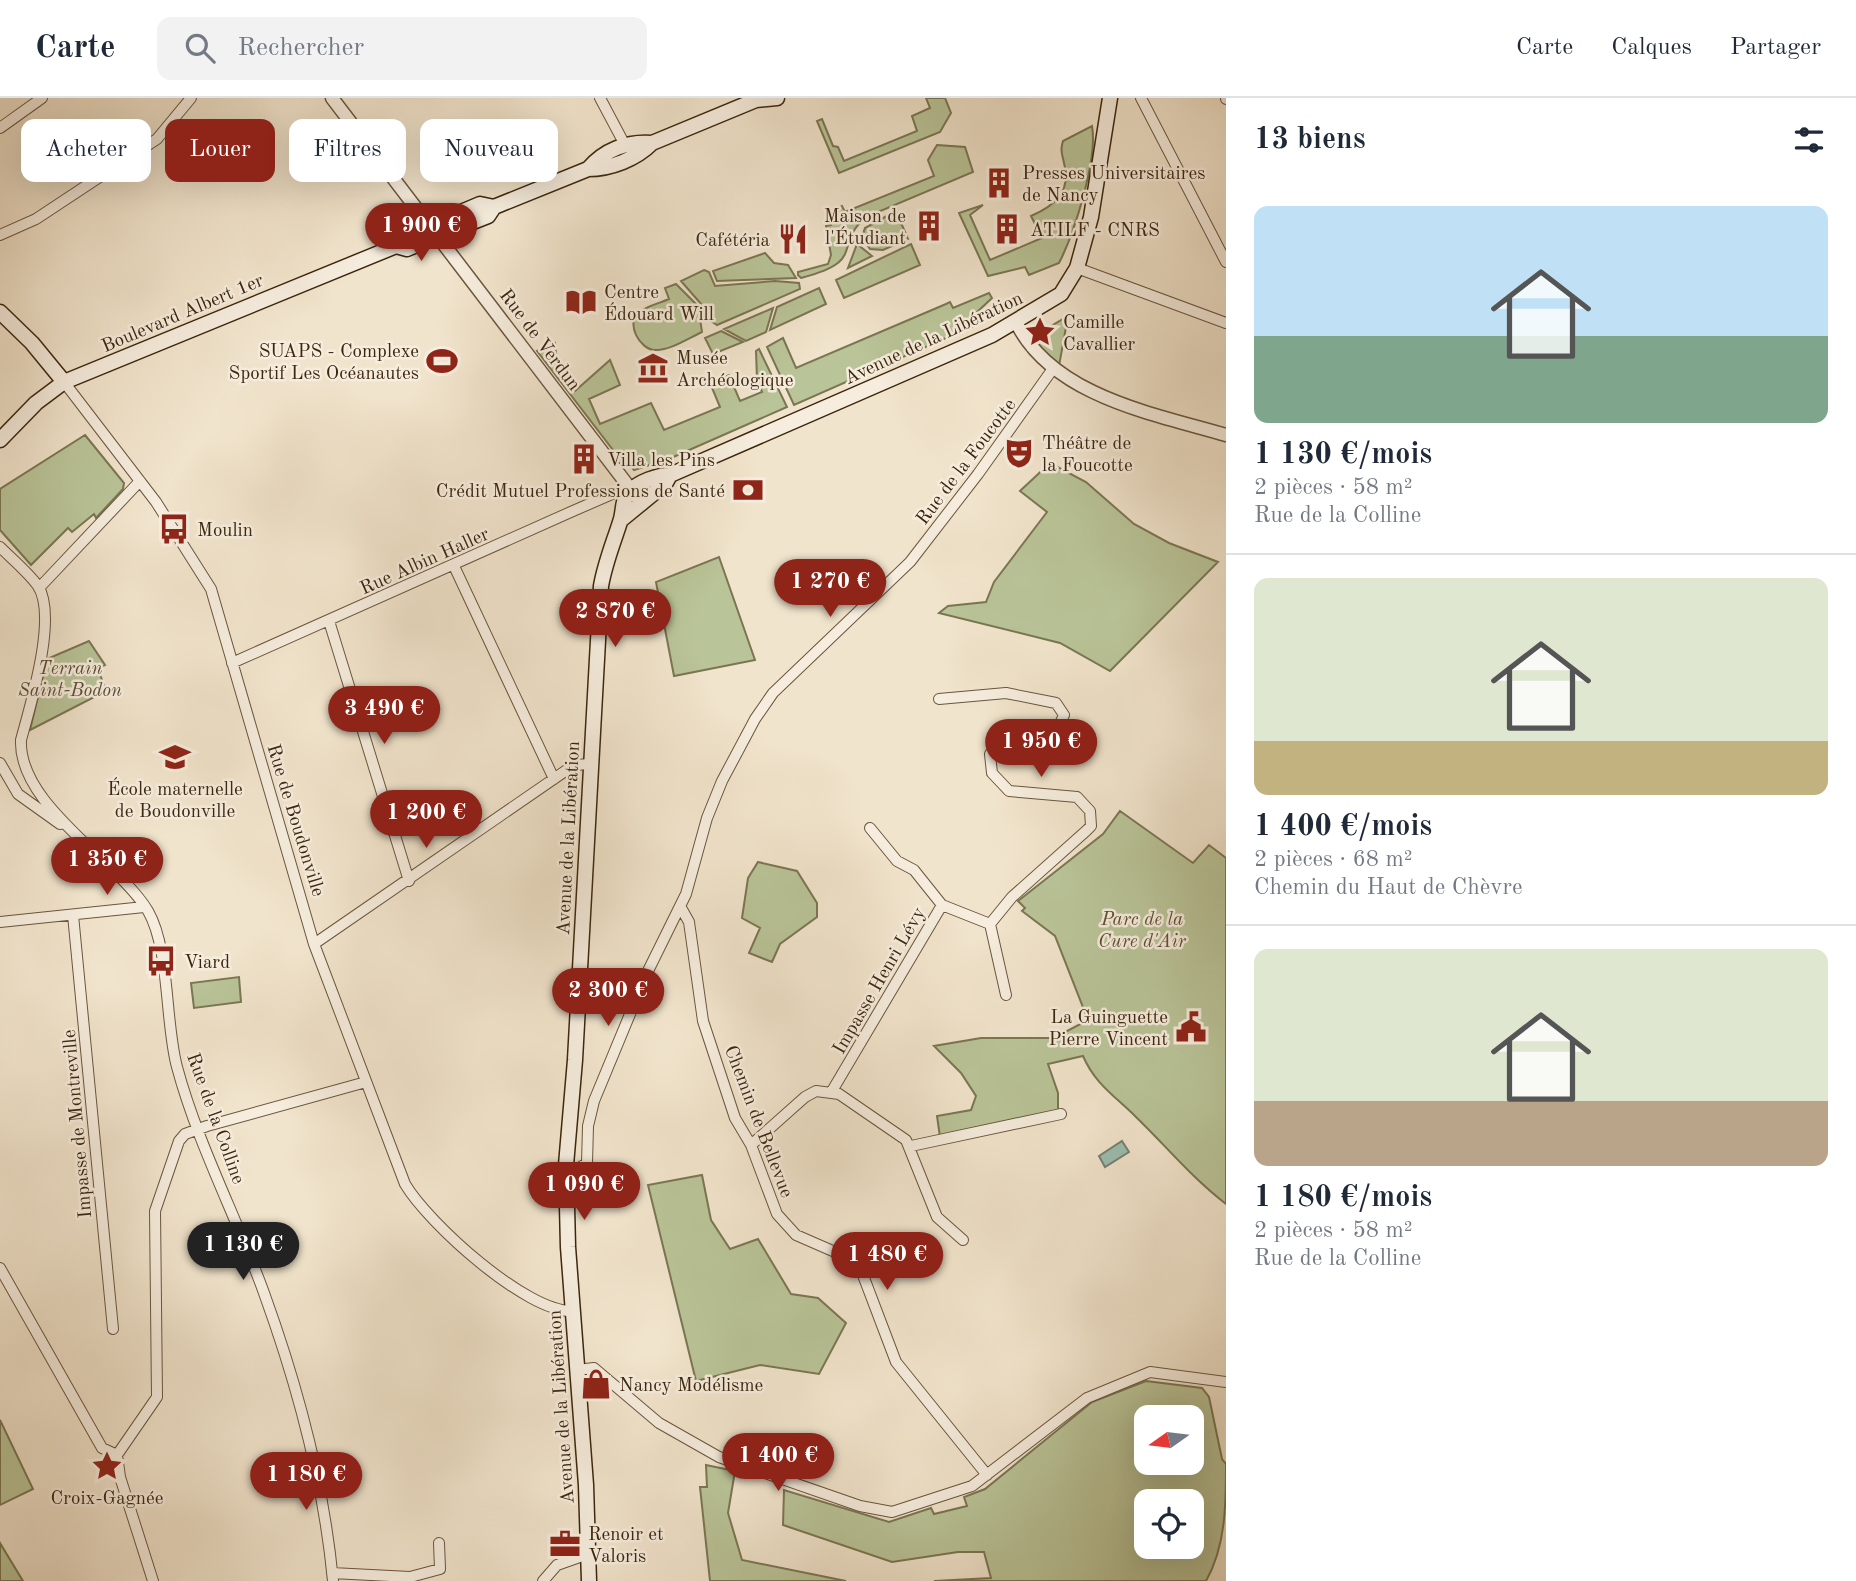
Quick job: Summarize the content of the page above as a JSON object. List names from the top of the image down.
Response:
{
  "streets": {
    "main road": ["Boulevard Albert 1er", "Avenue de la Libération", "Rue de Boudonville"],
    "street": [
      "Rue de Verdun",
      "Rue de la Foucotte",
      "Rue Albin Haller",
      "Impasse Henri Lévy",
      "Rue de la Colline",
      "Chemin de Bellevue",
      "Impasse de Montreville"
    ]
  },
  "crossings": [
    ["Boulevard Albert 1er", "Rue de Verdun"],
    ["Boulevard Albert 1er", "Rue de Boudonville"],
    ["Avenue de la Libération", "Rue de Verdun"],
    ["Avenue de la Libération", "Rue de la Foucotte"],
    ["Avenue de la Libération", "Rue Albin Haller"],
    ["Avenue de la Libération", "Rue de Boudonville"],
    ["Rue de Verdun", "Rue Albin Haller"],
    ["Rue de la Foucotte", "Chemin de Bellevue"],
    ["Rue Albin Haller", "Rue de Boudonville"]
  ],
  "parks": ["Terrain Saint-Bodon", "Parc de la Cure d'Air"],
  "places": {
    "building": [
      "Presses Universitaires de Nancy",
      "Maison de l'Étudiant",
      "ATILF - CNRS",
      "Villa les Pins"
    ],
    "restaurant": ["Cafétéria"],
    "library": ["Centre Édouard Will"],
    "place": ["Camille Cavallier", "Croix-Gagnée"],
    "sports": ["SUAPS - Complexe Sportif Les Océanautes"],
    "museum": ["Musée Archéologique"],
    "theatre": ["Théâtre de la Foucotte"],
    "bank": ["Crédit Mutuel Professions de Santé"],
    "bus stop": ["Moulin", "Viard"],
    "school or university": ["École maternelle de Boudonville"],
    "public building": ["La Guinguette Pierre Vincent"],
    "shop": ["Nancy Modélisme"],
    "office": ["Renoir et Valoris"]
  },
  "north": "left",
  "page": {
    "header": "Carte",
    "search": "Rechercher",
    "nav": ["Carte", "Calques", "Partager"],
    "heading": "13 biens",
    "chip": [
      "Acheter",
      "Louer",
      "Filtres",
      "Nouveau"
    ],
    "list": [
      {
        "name": "1 130 €/mois",
        "note": "2 pièces · 58 m² · Rue de la Colline"
      },
      {
        "name": "1 400 €/mois",
        "note": "2 pièces · 68 m² · Chemin du Haut de Chèvre"
      },
      {
        "name": "1 180 €/mois",
        "note": "2 pièces · 58 m² · Rue de la Colline"
      }
    ],
    "price": [
      "1 900 €",
      "1 270 €",
      "2 870 €",
      "3 490 €",
      "1 950 €",
      "1 200 €",
      "1 350 €",
      "2 300 €",
      "1 090 €",
      "1 130 €",
      "1 480 €",
      "1 400 €",
      "1 180 €"
    ]
  }
}
